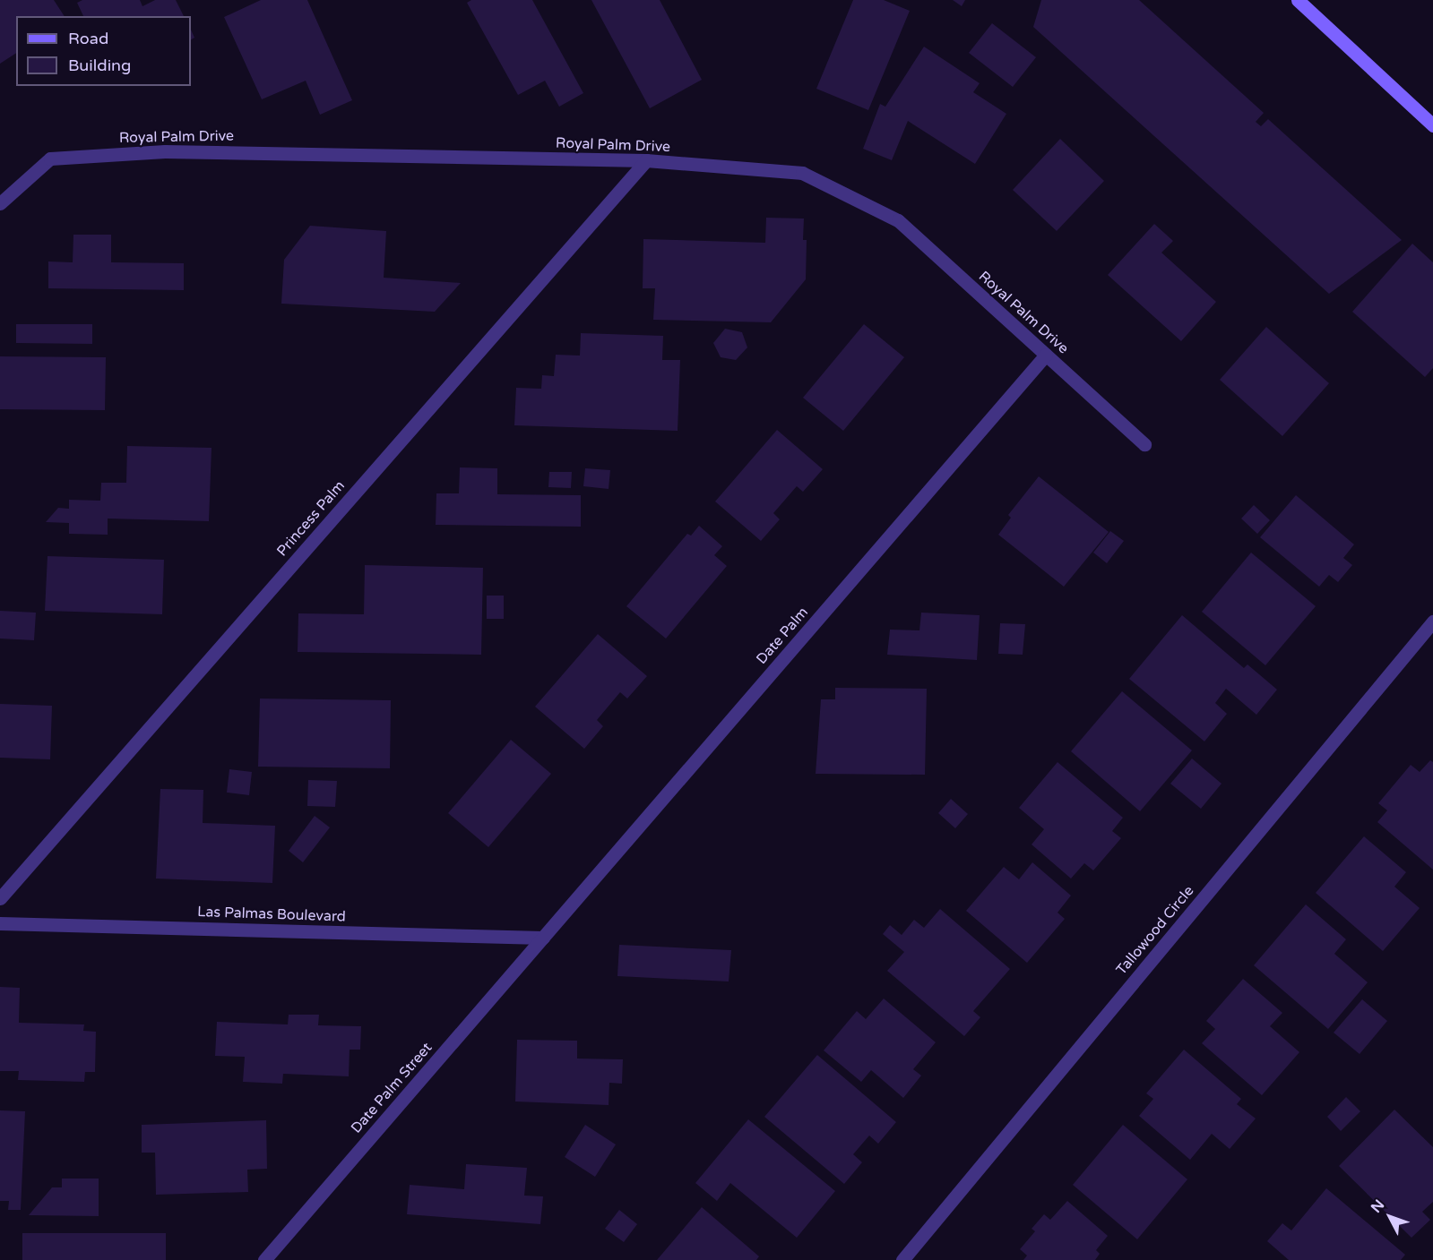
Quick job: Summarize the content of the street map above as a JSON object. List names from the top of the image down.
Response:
{
  "streets": {
    "street": [
      "Royal Palm Drive",
      "Princess Palm",
      "Date Palm",
      "Las Palmas Boulevard",
      "Tallowood Circle",
      "Date Palm Street"
    ]
  },
  "crossings": [
    ["Royal Palm Drive", "Princess Palm"],
    ["Royal Palm Drive", "Date Palm"],
    ["Date Palm", "Las Palmas Boulevard"],
    ["Date Palm", "Date Palm Street"],
    ["Las Palmas Boulevard", "Date Palm Street"]
  ],
  "legend": ["Road", "Building"],
  "north": "top left"
}
